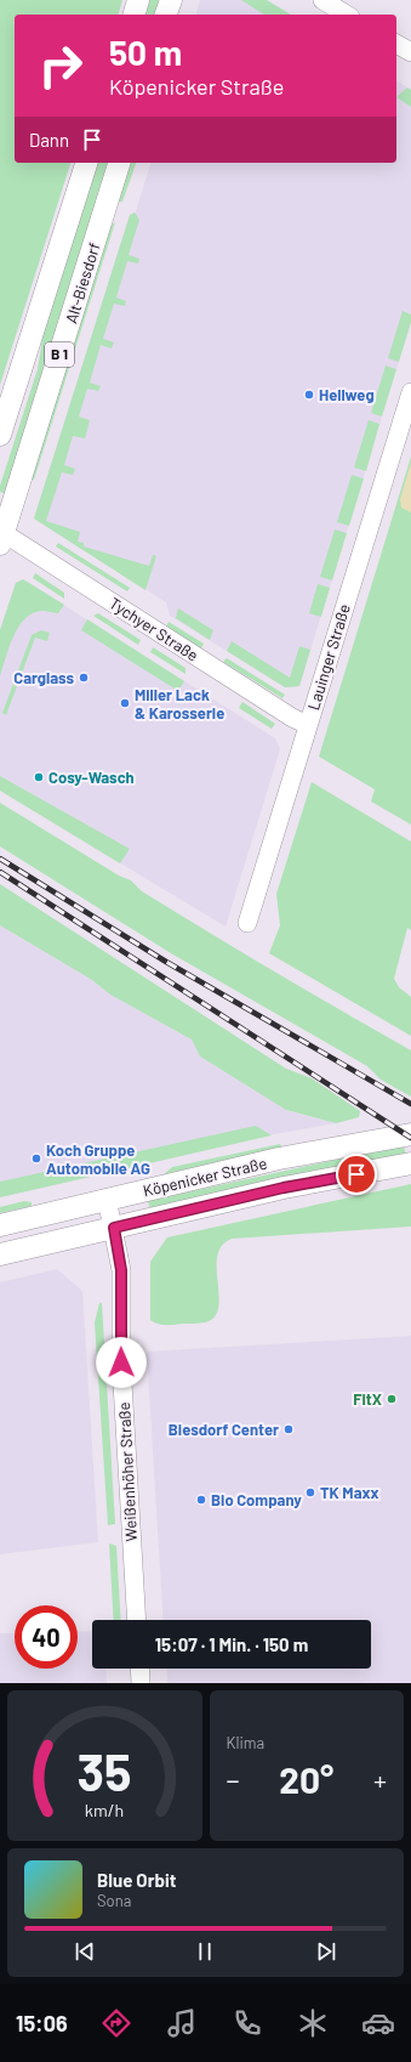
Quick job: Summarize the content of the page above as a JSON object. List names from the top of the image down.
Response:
{
  "streets": {
    "main road": ["Alt-Biesdorf", "B 1", "Köpenicker Straße"],
    "street": ["Tychyer Straße", "Lauinger Straße", "Weißenhöher Straße"]
  },
  "crossings": [
    ["Alt-Biesdorf", "Tychyer Straße"],
    ["Tychyer Straße", "Lauinger Straße"],
    ["Köpenicker Straße", "Weißenhöher Straße"]
  ],
  "places": [
    "Hellweg",
    "Carglass",
    "Miller Lack & Karosserie",
    "Cosy-Wasch",
    "Koch Gruppe Automobile AG",
    "FitX",
    "Biesdorf Center",
    "TK Maxx",
    "Bio Company"
  ],
  "page": {
    "turn": ["50 m", "Köpenicker Straße"],
    "then": "Dann",
    "limit": "40",
    "trip": "15:07 · 1 Min. · 150 m",
    "tile": "Klima",
    "heat": ["−", "20°", "+"],
    "song": ["Blue Orbit", "Sona"],
    "tabs": "15:06",
    "gauge": ["35", "km/h"]
  }
}
